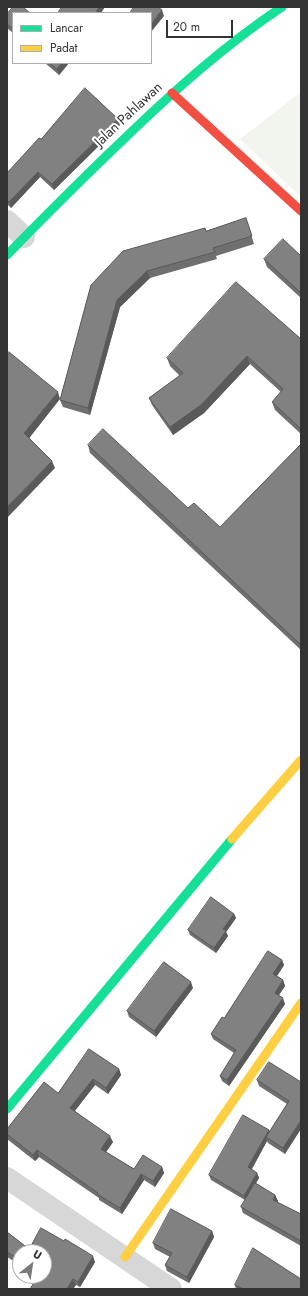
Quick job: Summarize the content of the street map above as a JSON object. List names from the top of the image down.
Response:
{
  "streets": {
    "main road": ["Jalan Pahlawan"]
  },
  "legend": ["Lancar", "Padat"],
  "scale_bar": "20 m",
  "north": "top right"
}
